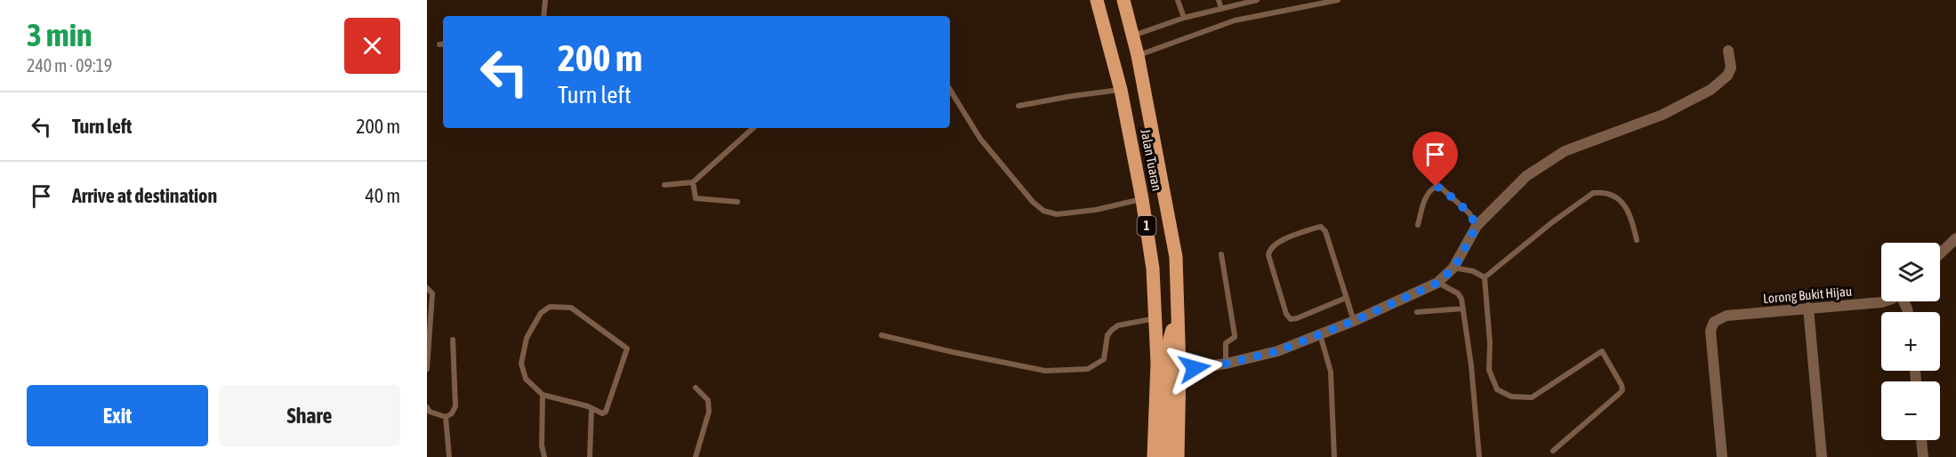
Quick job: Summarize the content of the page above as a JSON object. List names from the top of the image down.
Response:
{
  "streets": {
    "main road": ["Jalan Tuaran", "1"],
    "street": ["Lorong Bukit Hijau"]
  },
  "page": {
    "heading": ["3 min", "240 m · 09:19"],
    "turn": ["200 m", "Turn left"],
    "list": [
      {
        "name": "Turn left",
        "value": "200 m"
      },
      {
        "name": "Arrive at destination",
        "value": "40 m"
      }
    ],
    "map_buttons": ["+", "−"],
    "buttons": ["Exit", "Share"]
  }
}
